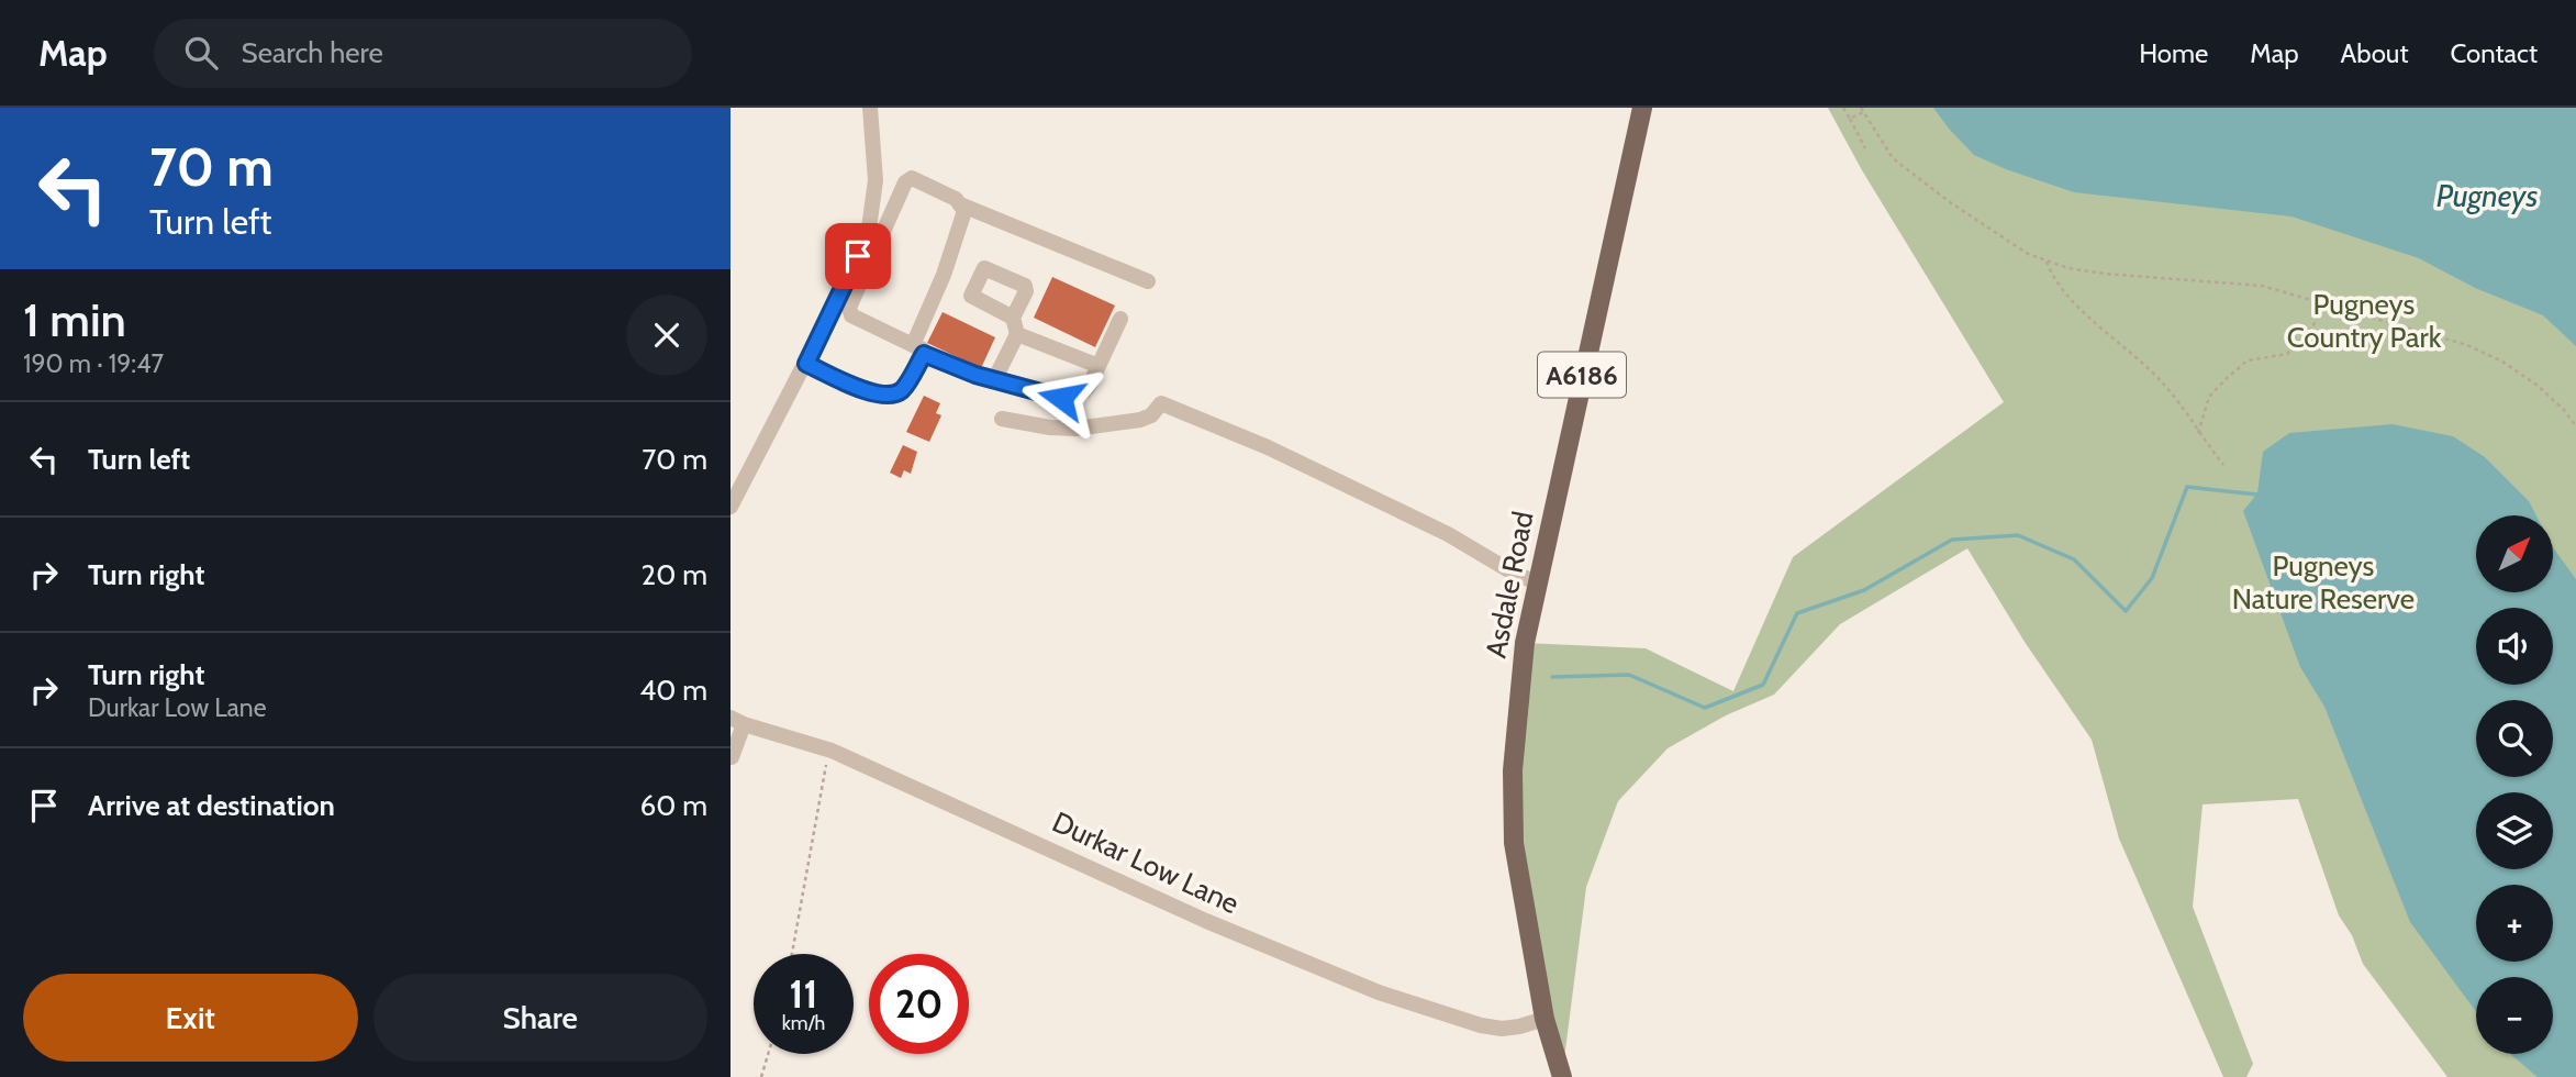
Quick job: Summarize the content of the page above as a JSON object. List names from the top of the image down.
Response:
{
  "streets": {
    "main road": ["A6186", "Asdale Road"],
    "street": ["Durkar Low Lane"]
  },
  "crossings": [
    ["Asdale Road", "Durkar Low Lane"]
  ],
  "water": ["Pugneys"],
  "parks": ["Pugneys Country Park", "Pugneys Nature Reserve"],
  "north": "top right",
  "page": {
    "header": "Map",
    "search": "Search here",
    "nav": [
      "Home",
      "Map",
      "About",
      "Contact"
    ],
    "turn": ["70 m", "Turn left"],
    "heading": ["1 min", "190 m · 19:47"],
    "list": [
      {
        "name": "Turn left",
        "value": "70 m"
      },
      {
        "name": "Turn right",
        "value": "20 m"
      },
      {
        "name": "Turn right",
        "note": "Durkar Low Lane",
        "value": "40 m"
      },
      {
        "name": "Arrive at destination",
        "value": "60 m"
      }
    ],
    "map_buttons": ["+", "−"],
    "speed": "11 km/h",
    "limit": "20",
    "buttons": ["Exit", "Share"]
  }
}
